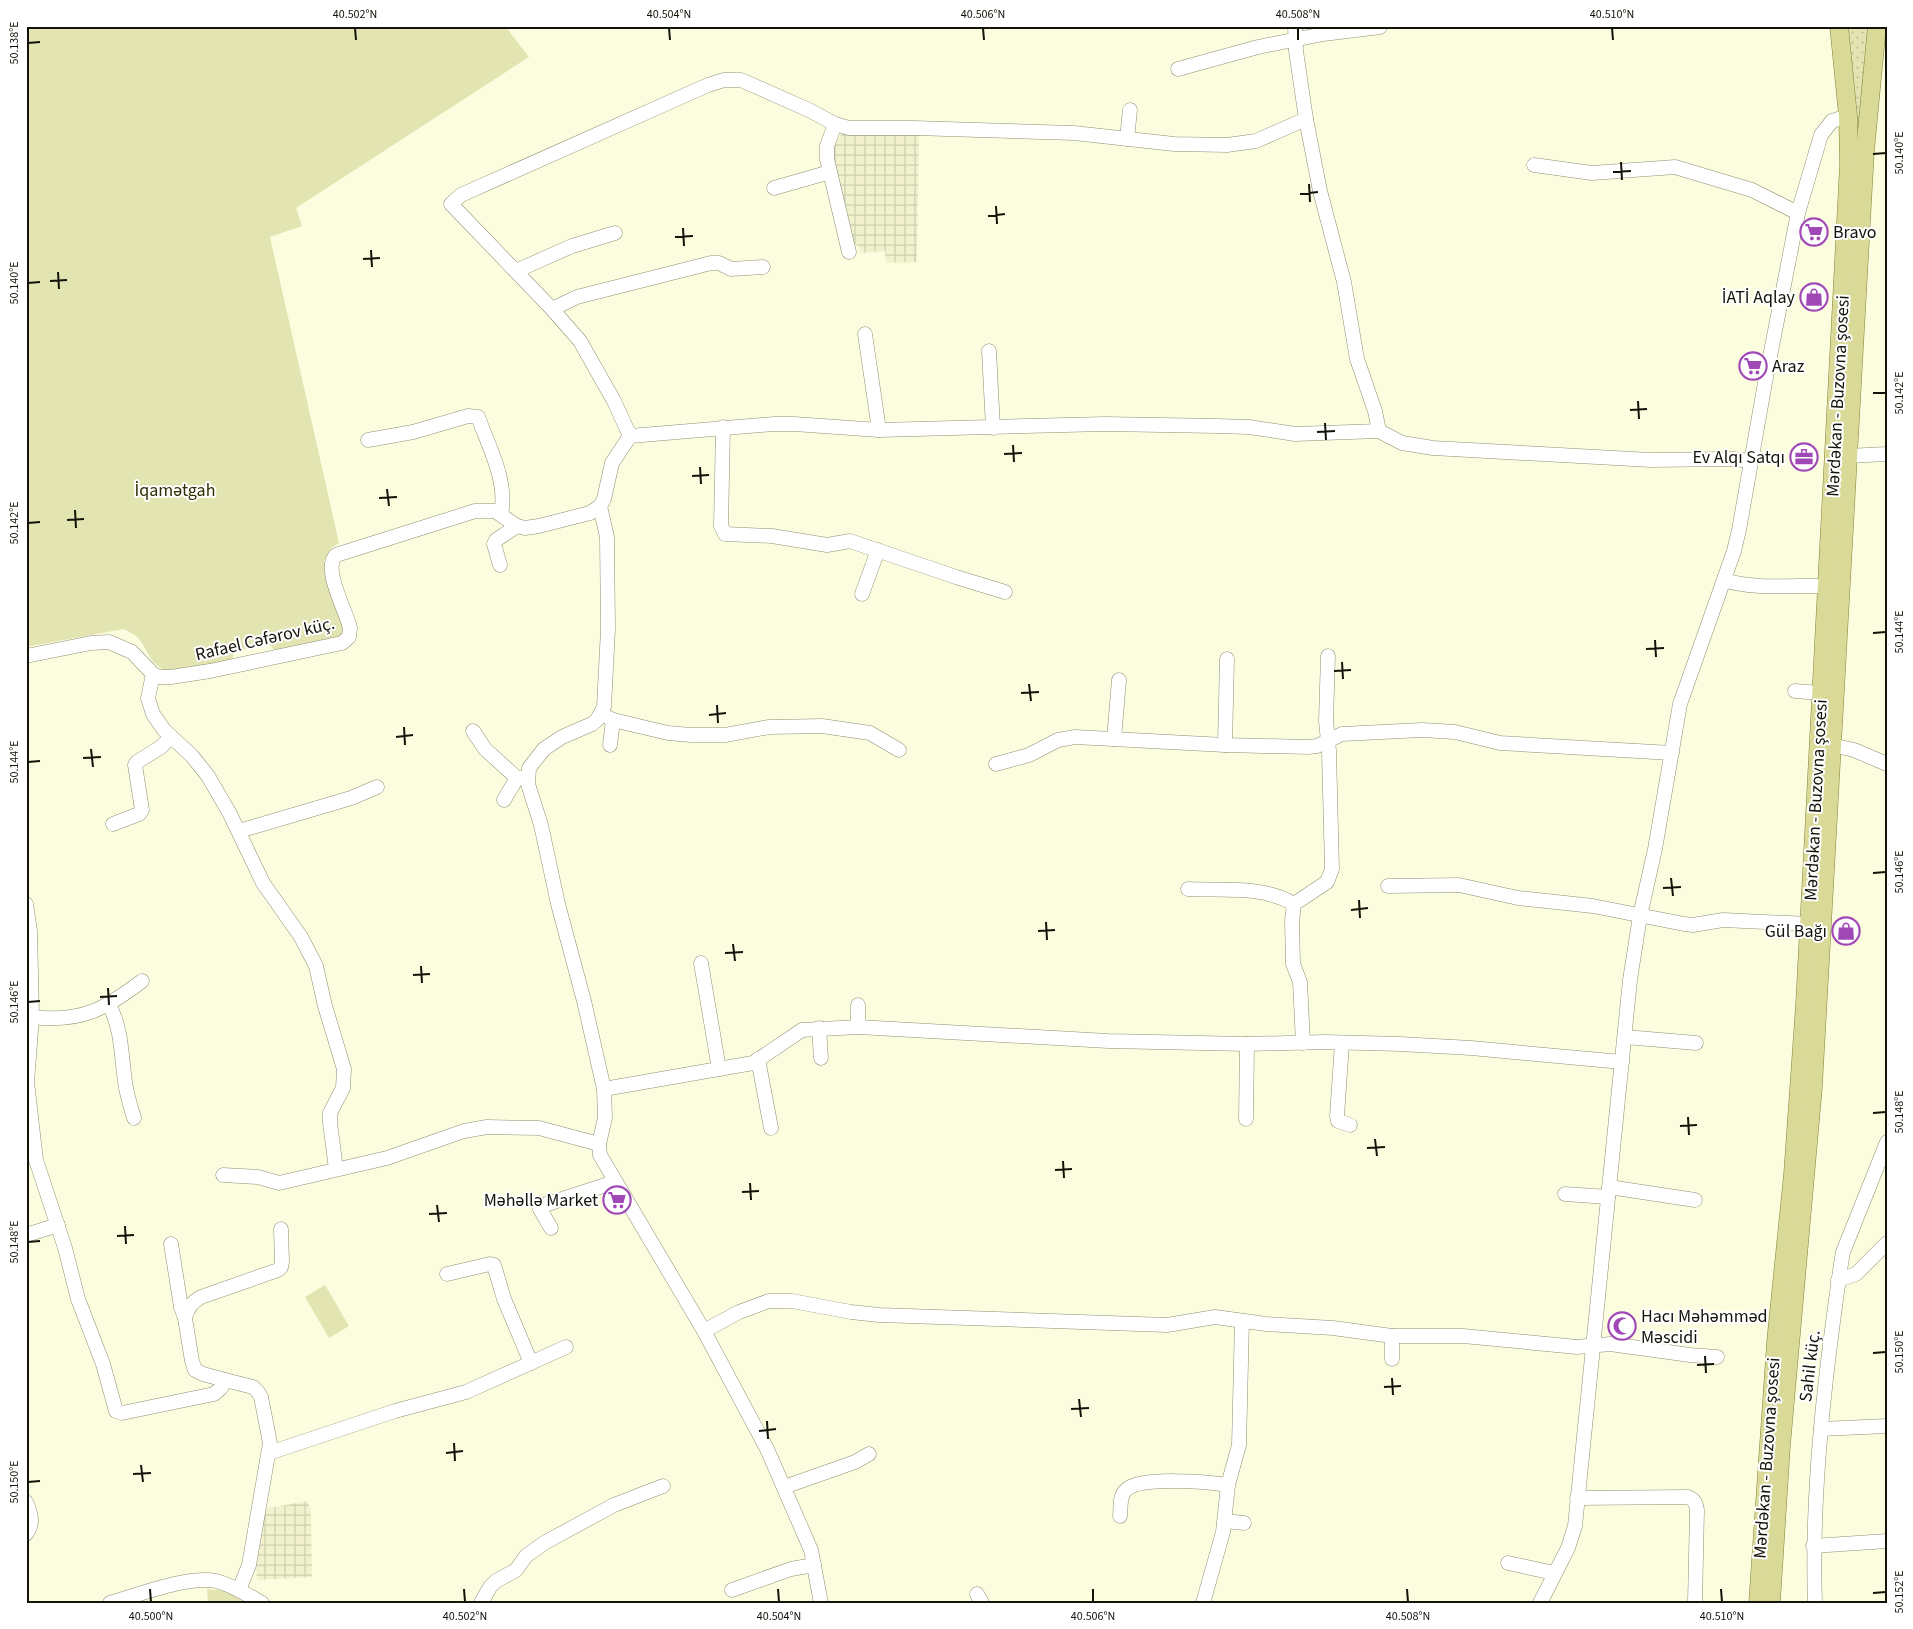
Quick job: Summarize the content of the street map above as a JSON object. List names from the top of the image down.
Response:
{
  "streets": {
    "main road": ["Mərdəkan - Buzovna şosesi"],
    "street": ["Rafael Cəfərov küç.", "Sahil küç."]
  },
  "parks": ["İqamətgah"],
  "places": {
    "supermarket": ["Bravo", "Araz", "Məhəllə Market"],
    "shop": ["İATİ Aqlay", "Gül Bağı"],
    "office": ["Ev Alqı Satqı"],
    "mosque": ["Hacı Məhəmməd Məscidi"]
  },
  "coordinates": [
    "40.502°N",
    "40.504°N",
    "40.506°N",
    "40.508°N",
    "40.510°N",
    "50.138°E",
    "50.140°E",
    "50.142°E",
    "50.144°E",
    "50.146°E",
    "50.148°E",
    "50.150°E",
    "50.152°E",
    "40.500°N"
  ]
}
